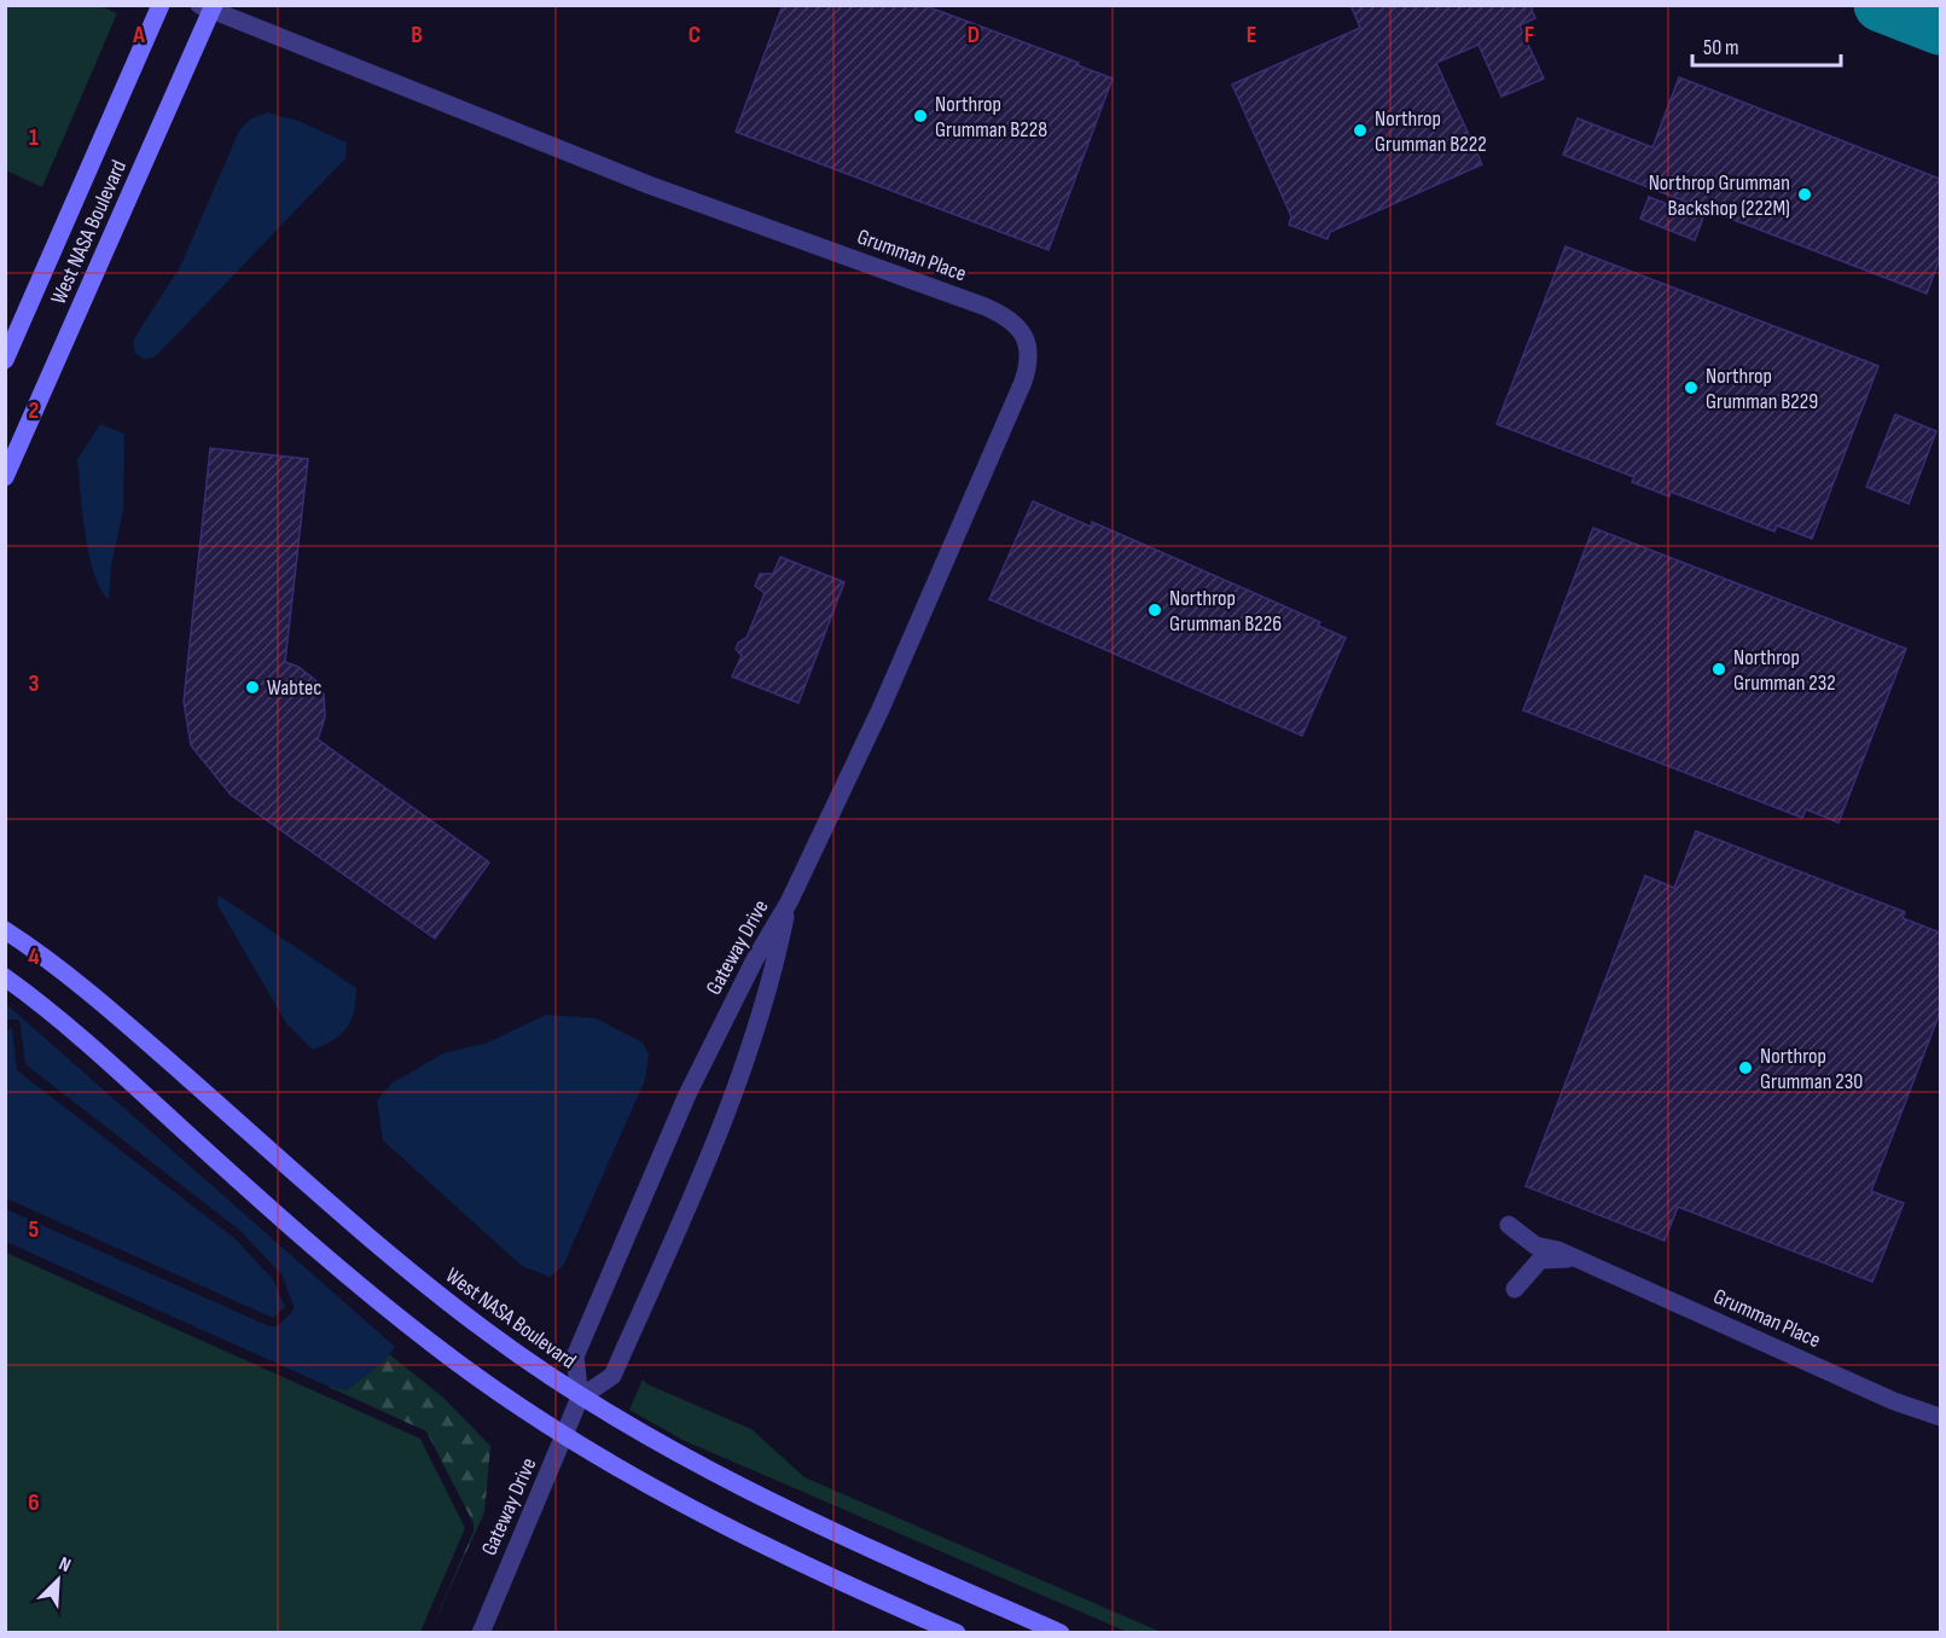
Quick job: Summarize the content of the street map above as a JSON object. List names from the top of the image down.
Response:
{
  "streets": {
    "main road": ["West NASA Boulevard"],
    "street": ["Grumman Place", "Gateway Drive"]
  },
  "crossings": [
    ["West NASA Boulevard", "Grumman Place"],
    ["West NASA Boulevard", "Gateway Drive"],
    ["Grumman Place", "Gateway Drive"]
  ],
  "places": [
    "Northrop Grumman B228",
    "Northrop Grumman B222",
    "Northrop Grumman Backshop (222M)",
    "Northrop Grumman B229",
    "Northrop Grumman B226",
    "Northrop Grumman 232",
    "Wabtec",
    "Northrop Grumman 230"
  ],
  "scale_bar": "50 m",
  "north": "top right",
  "grid": {
    "columns": [
      "A",
      "B",
      "C",
      "D",
      "E",
      "F"
    ],
    "rows": [
      "1",
      "2",
      "3",
      "4",
      "5",
      "6"
    ]
  }
}
